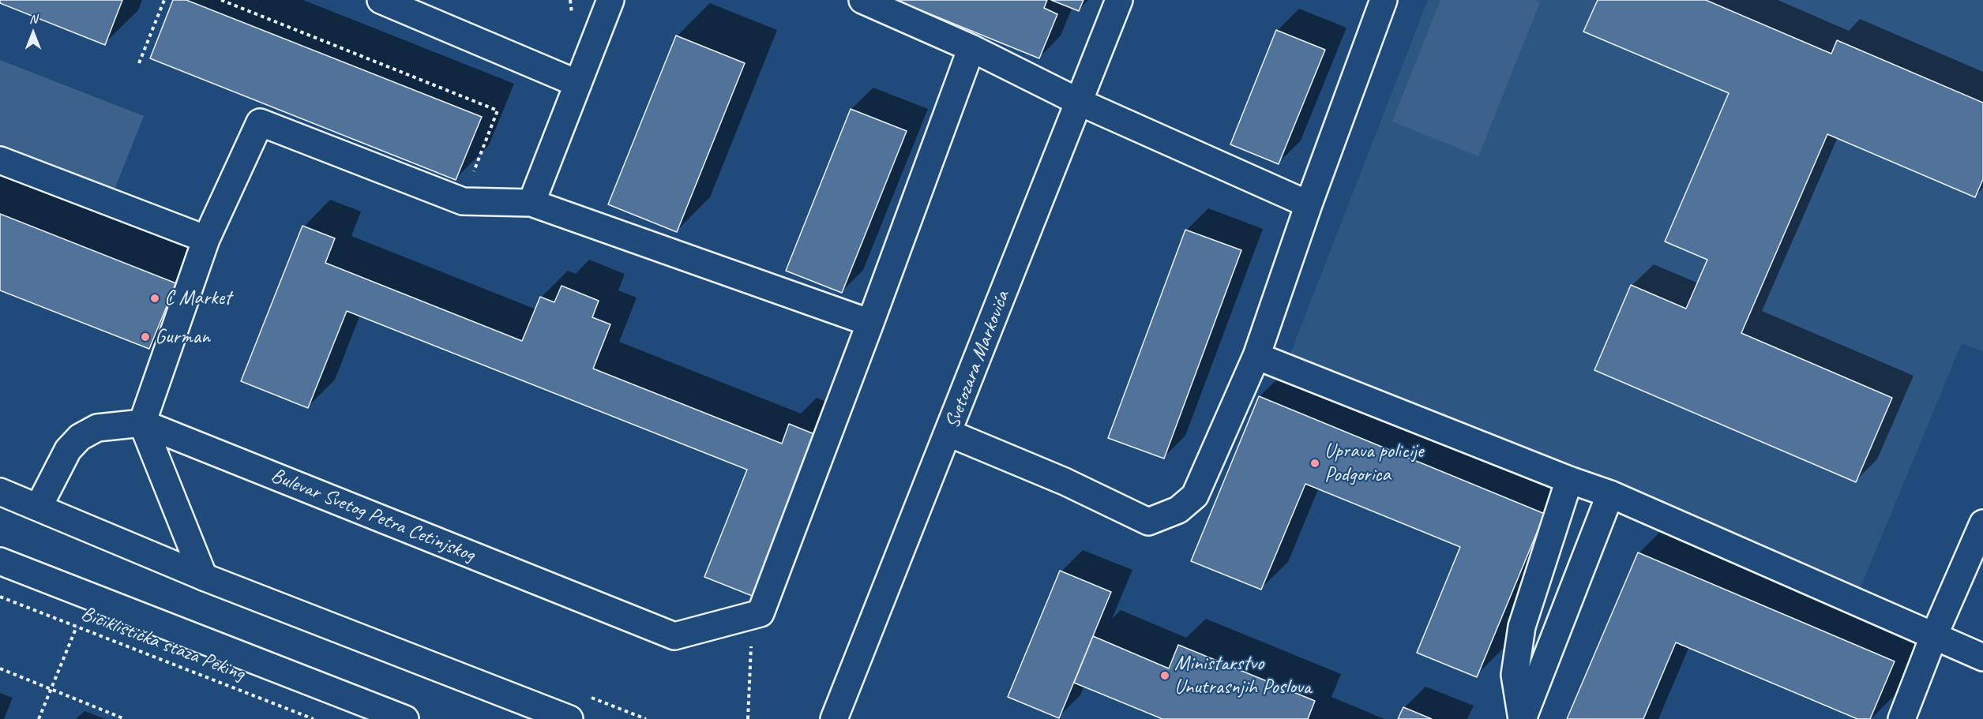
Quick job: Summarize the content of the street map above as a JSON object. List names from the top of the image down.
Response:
{
  "streets": {
    "street": ["Svetozara Markovića", "Bulevar Svetog Petra Cetinjskog"],
    "path": ["Biciklistička staza Peking"]
  },
  "places": [
    "C Market",
    "Gurman",
    "Uprava policije Podgorica",
    "Ministarstvo Unutrasnjih Poslova"
  ],
  "north": "top"
}
